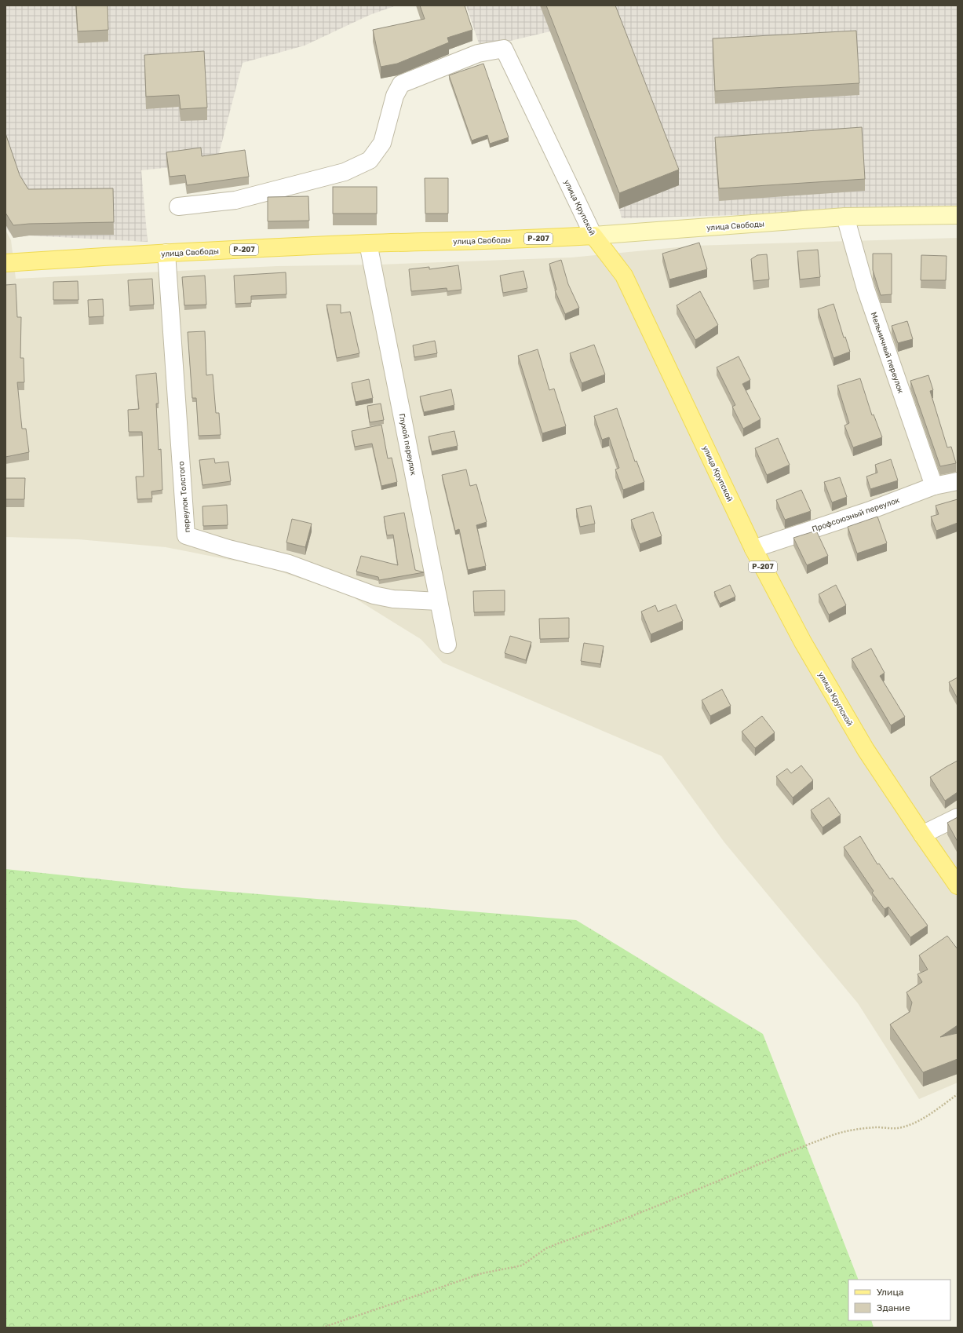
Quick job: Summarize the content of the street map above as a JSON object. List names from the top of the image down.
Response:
{
  "streets": {
    "main road": ["улица Крупской", "улица Свободы", "Р-207"],
    "street": [
      "Мельничный переулок",
      "Глухой переулок",
      "переулок Толстого",
      "Профсоюзный переулок"
    ]
  },
  "crossings": [
    ["улица Крупской", "улица Свободы"],
    ["улица Крупской", "Профсоюзный переулок"],
    ["улица Свободы", "Мельничный переулок"],
    ["улица Свободы", "Глухой переулок"],
    ["улица Свободы", "переулок Толстого"],
    ["Мельничный переулок", "Профсоюзный переулок"],
    ["Глухой переулок", "переулок Толстого"]
  ],
  "legend": ["Улица", "Здание"]
}
